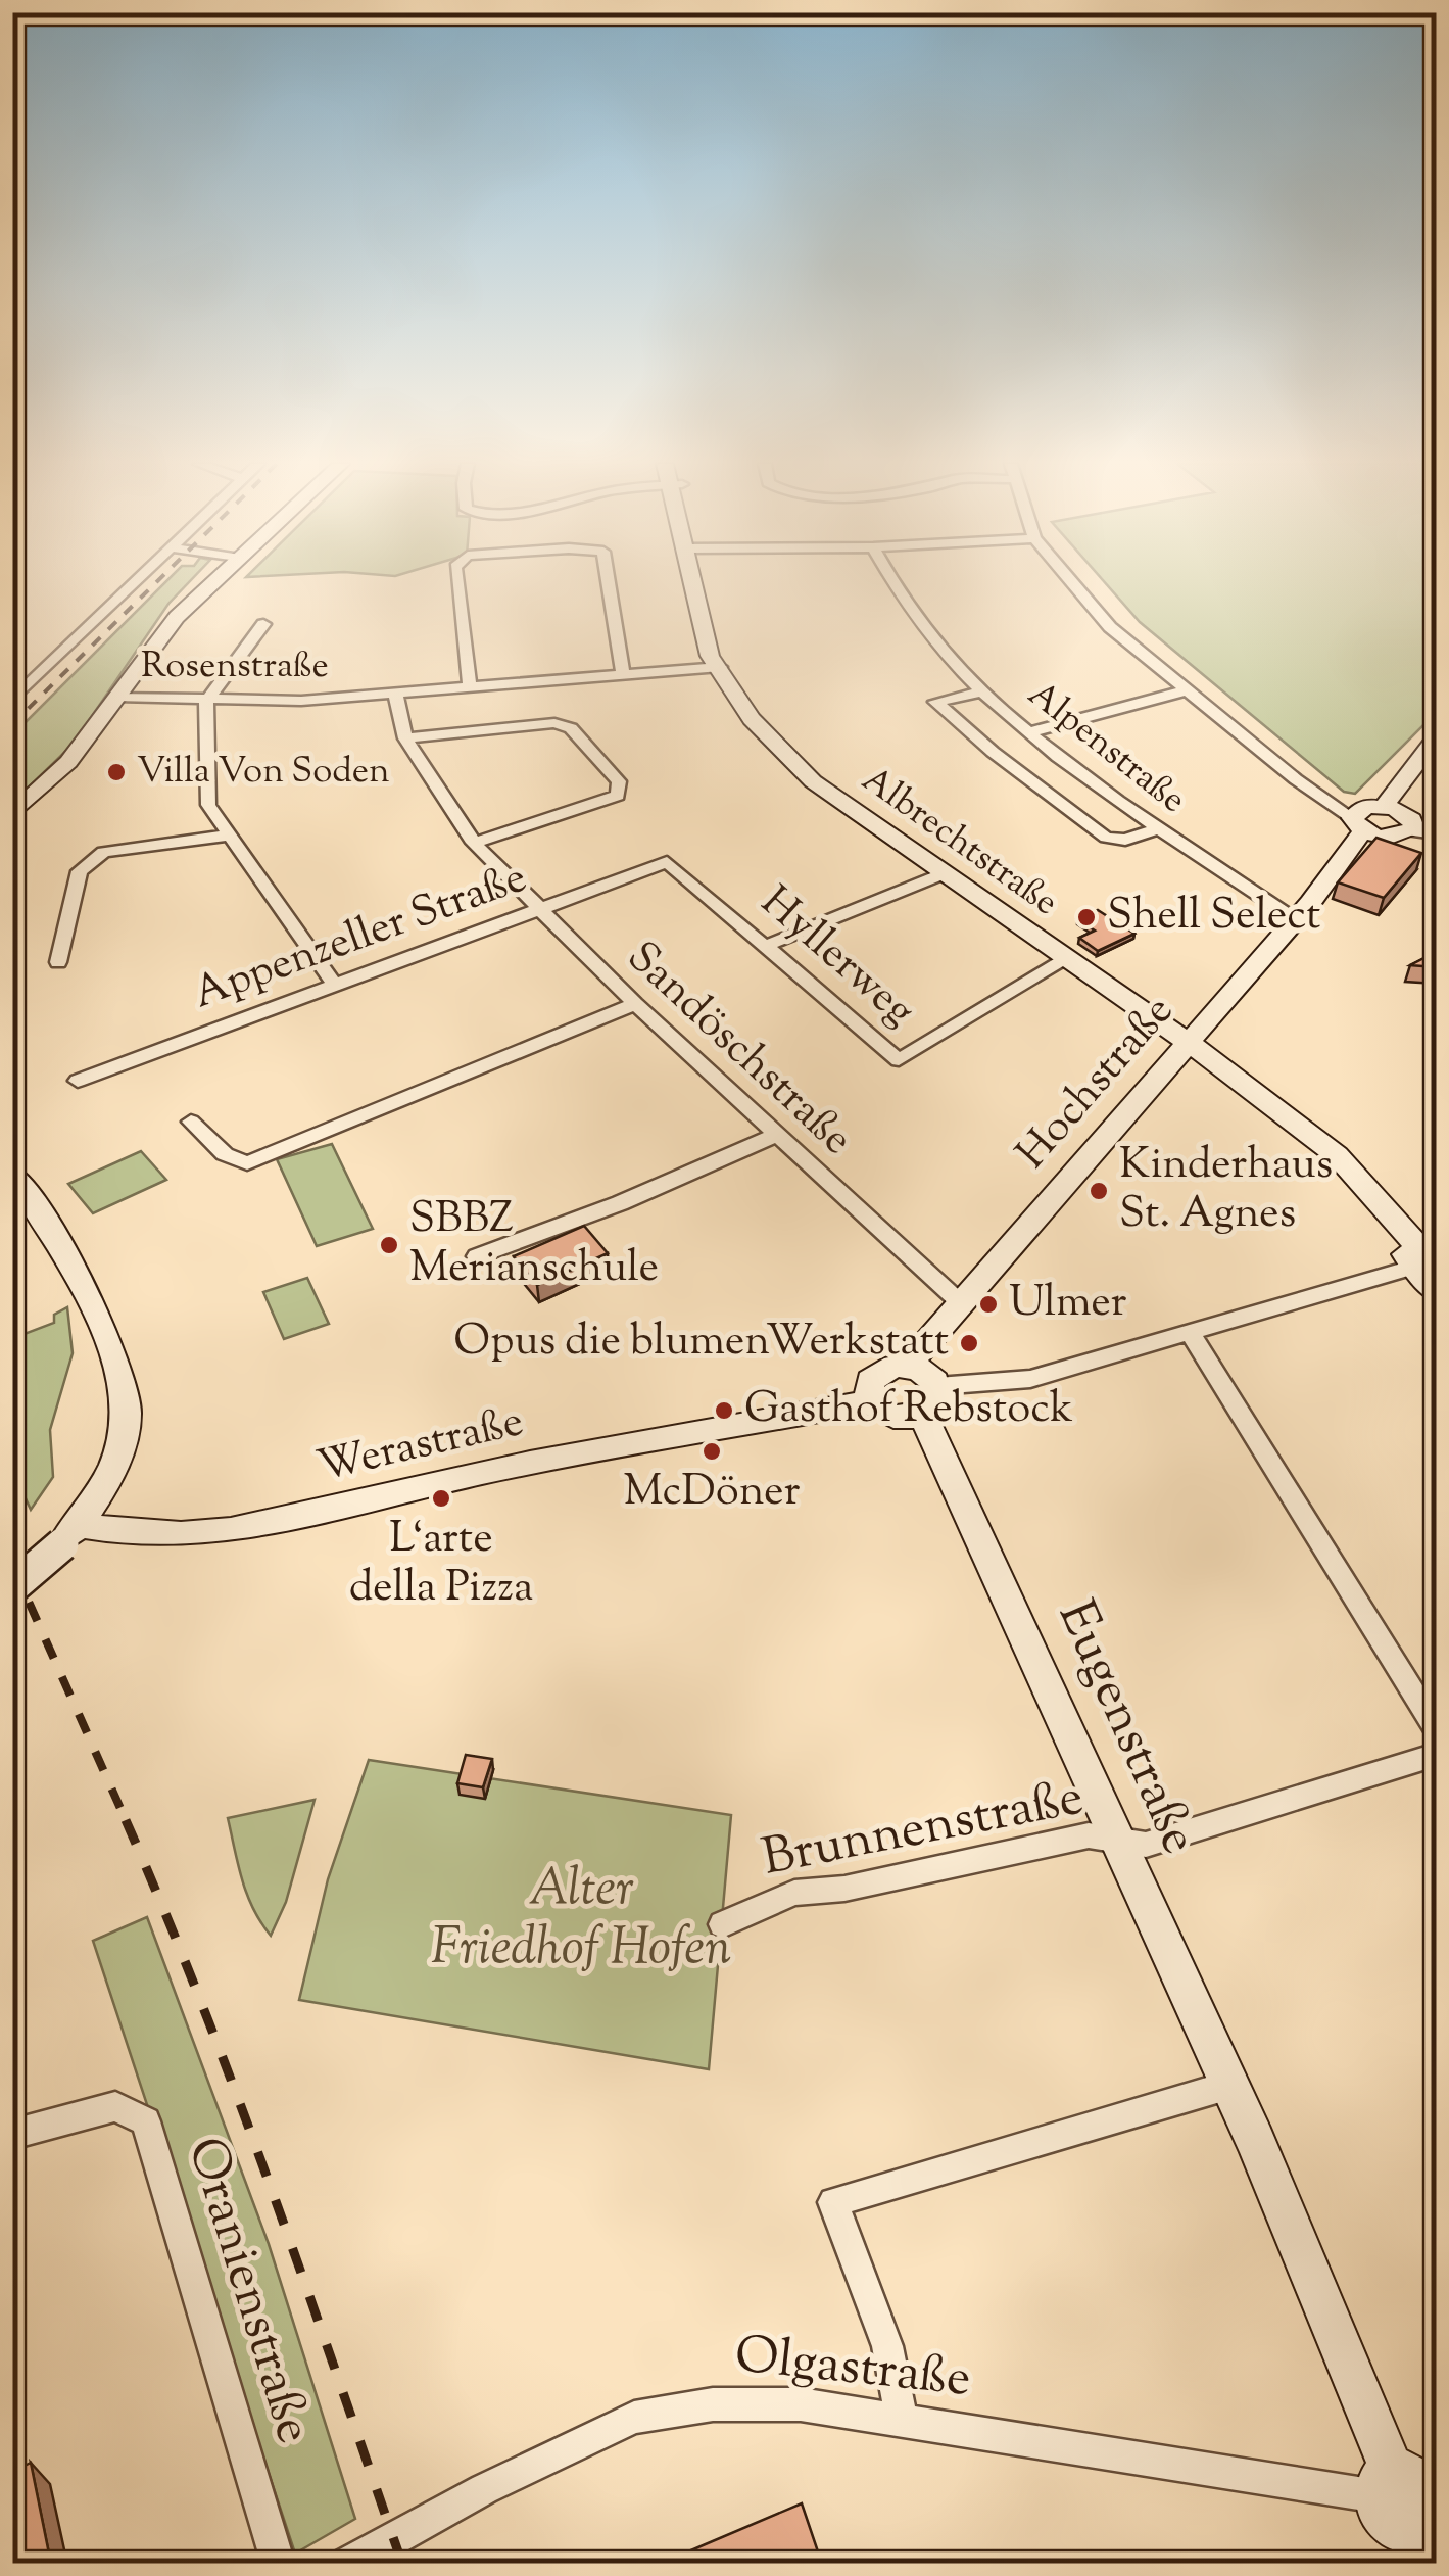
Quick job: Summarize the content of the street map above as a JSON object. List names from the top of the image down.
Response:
{
  "streets": {
    "main road": [
      "Albrechtstraße",
      "Hochstraße",
      "Werastraße",
      "Eugenstraße"
    ],
    "street": [
      "Rosenstraße",
      "Alpenstraße",
      "Appenzeller Straße",
      "Hyllerweg",
      "Sandöschstraße",
      "Brunnenstraße",
      "Oranienstraße",
      "Olgastraße"
    ]
  },
  "crossings": [
    ["Rosenstraße", "Albrechtstraße"],
    ["Rosenstraße", "Sandöschstraße"],
    ["Alpenstraße", "Hochstraße"],
    ["Albrechtstraße", "Hyllerweg"],
    ["Albrechtstraße", "Hochstraße"],
    ["Appenzeller Straße", "Hyllerweg"],
    ["Appenzeller Straße", "Sandöschstraße"],
    ["Sandöschstraße", "Hochstraße"],
    ["Hochstraße", "Werastraße"],
    ["Hochstraße", "Eugenstraße"],
    ["Werastraße", "Eugenstraße"],
    ["Eugenstraße", "Brunnenstraße"],
    ["Eugenstraße", "Olgastraße"]
  ],
  "parks": ["Alter Friedhof Hofen"],
  "places": [
    "Villa Von Soden",
    "Shell Select",
    "Kinderhaus St. Agnes",
    "SBBZ Merianschule",
    "Ulmer",
    "Opus die blumenWerkstatt",
    "Gasthof Rebstock",
    "McDöner",
    "L‘arte della Pizza"
  ]
}
